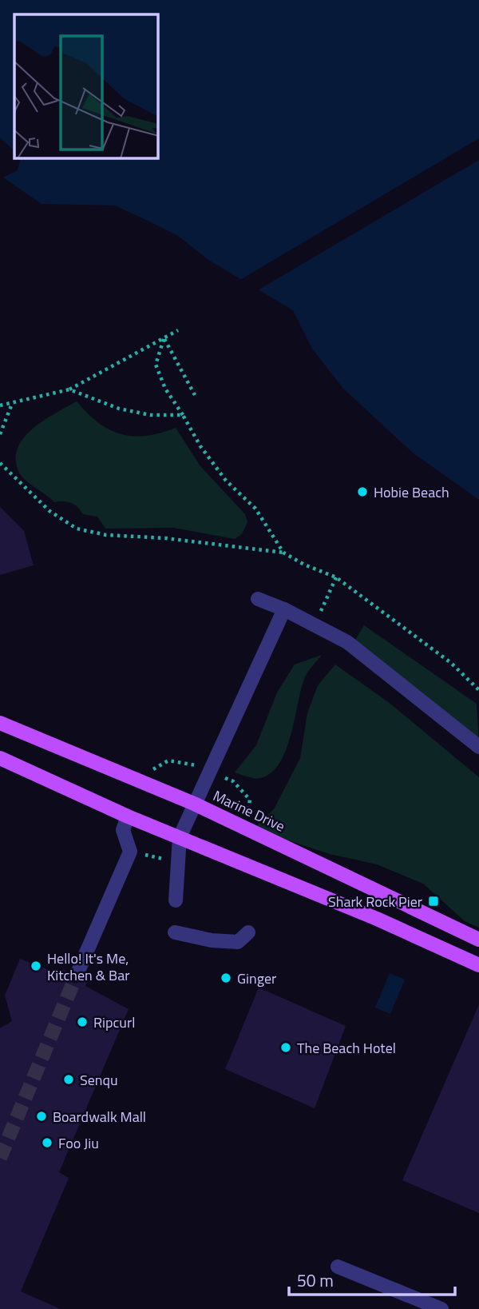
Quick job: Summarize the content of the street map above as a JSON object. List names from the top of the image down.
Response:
{
  "streets": {
    "main road": ["Marine Drive"]
  },
  "places": {
    "other": [
      "Hobie Beach",
      "Hello! It's Me, Kitchen & Bar",
      "Ginger",
      "Ripcurl",
      "The Beach Hotel",
      "Senqu",
      "Boardwalk Mall",
      "Foo Jiu"
    ],
    "transit": ["Shark Rock Pier"]
  },
  "scale_bar": "50 m"
}
